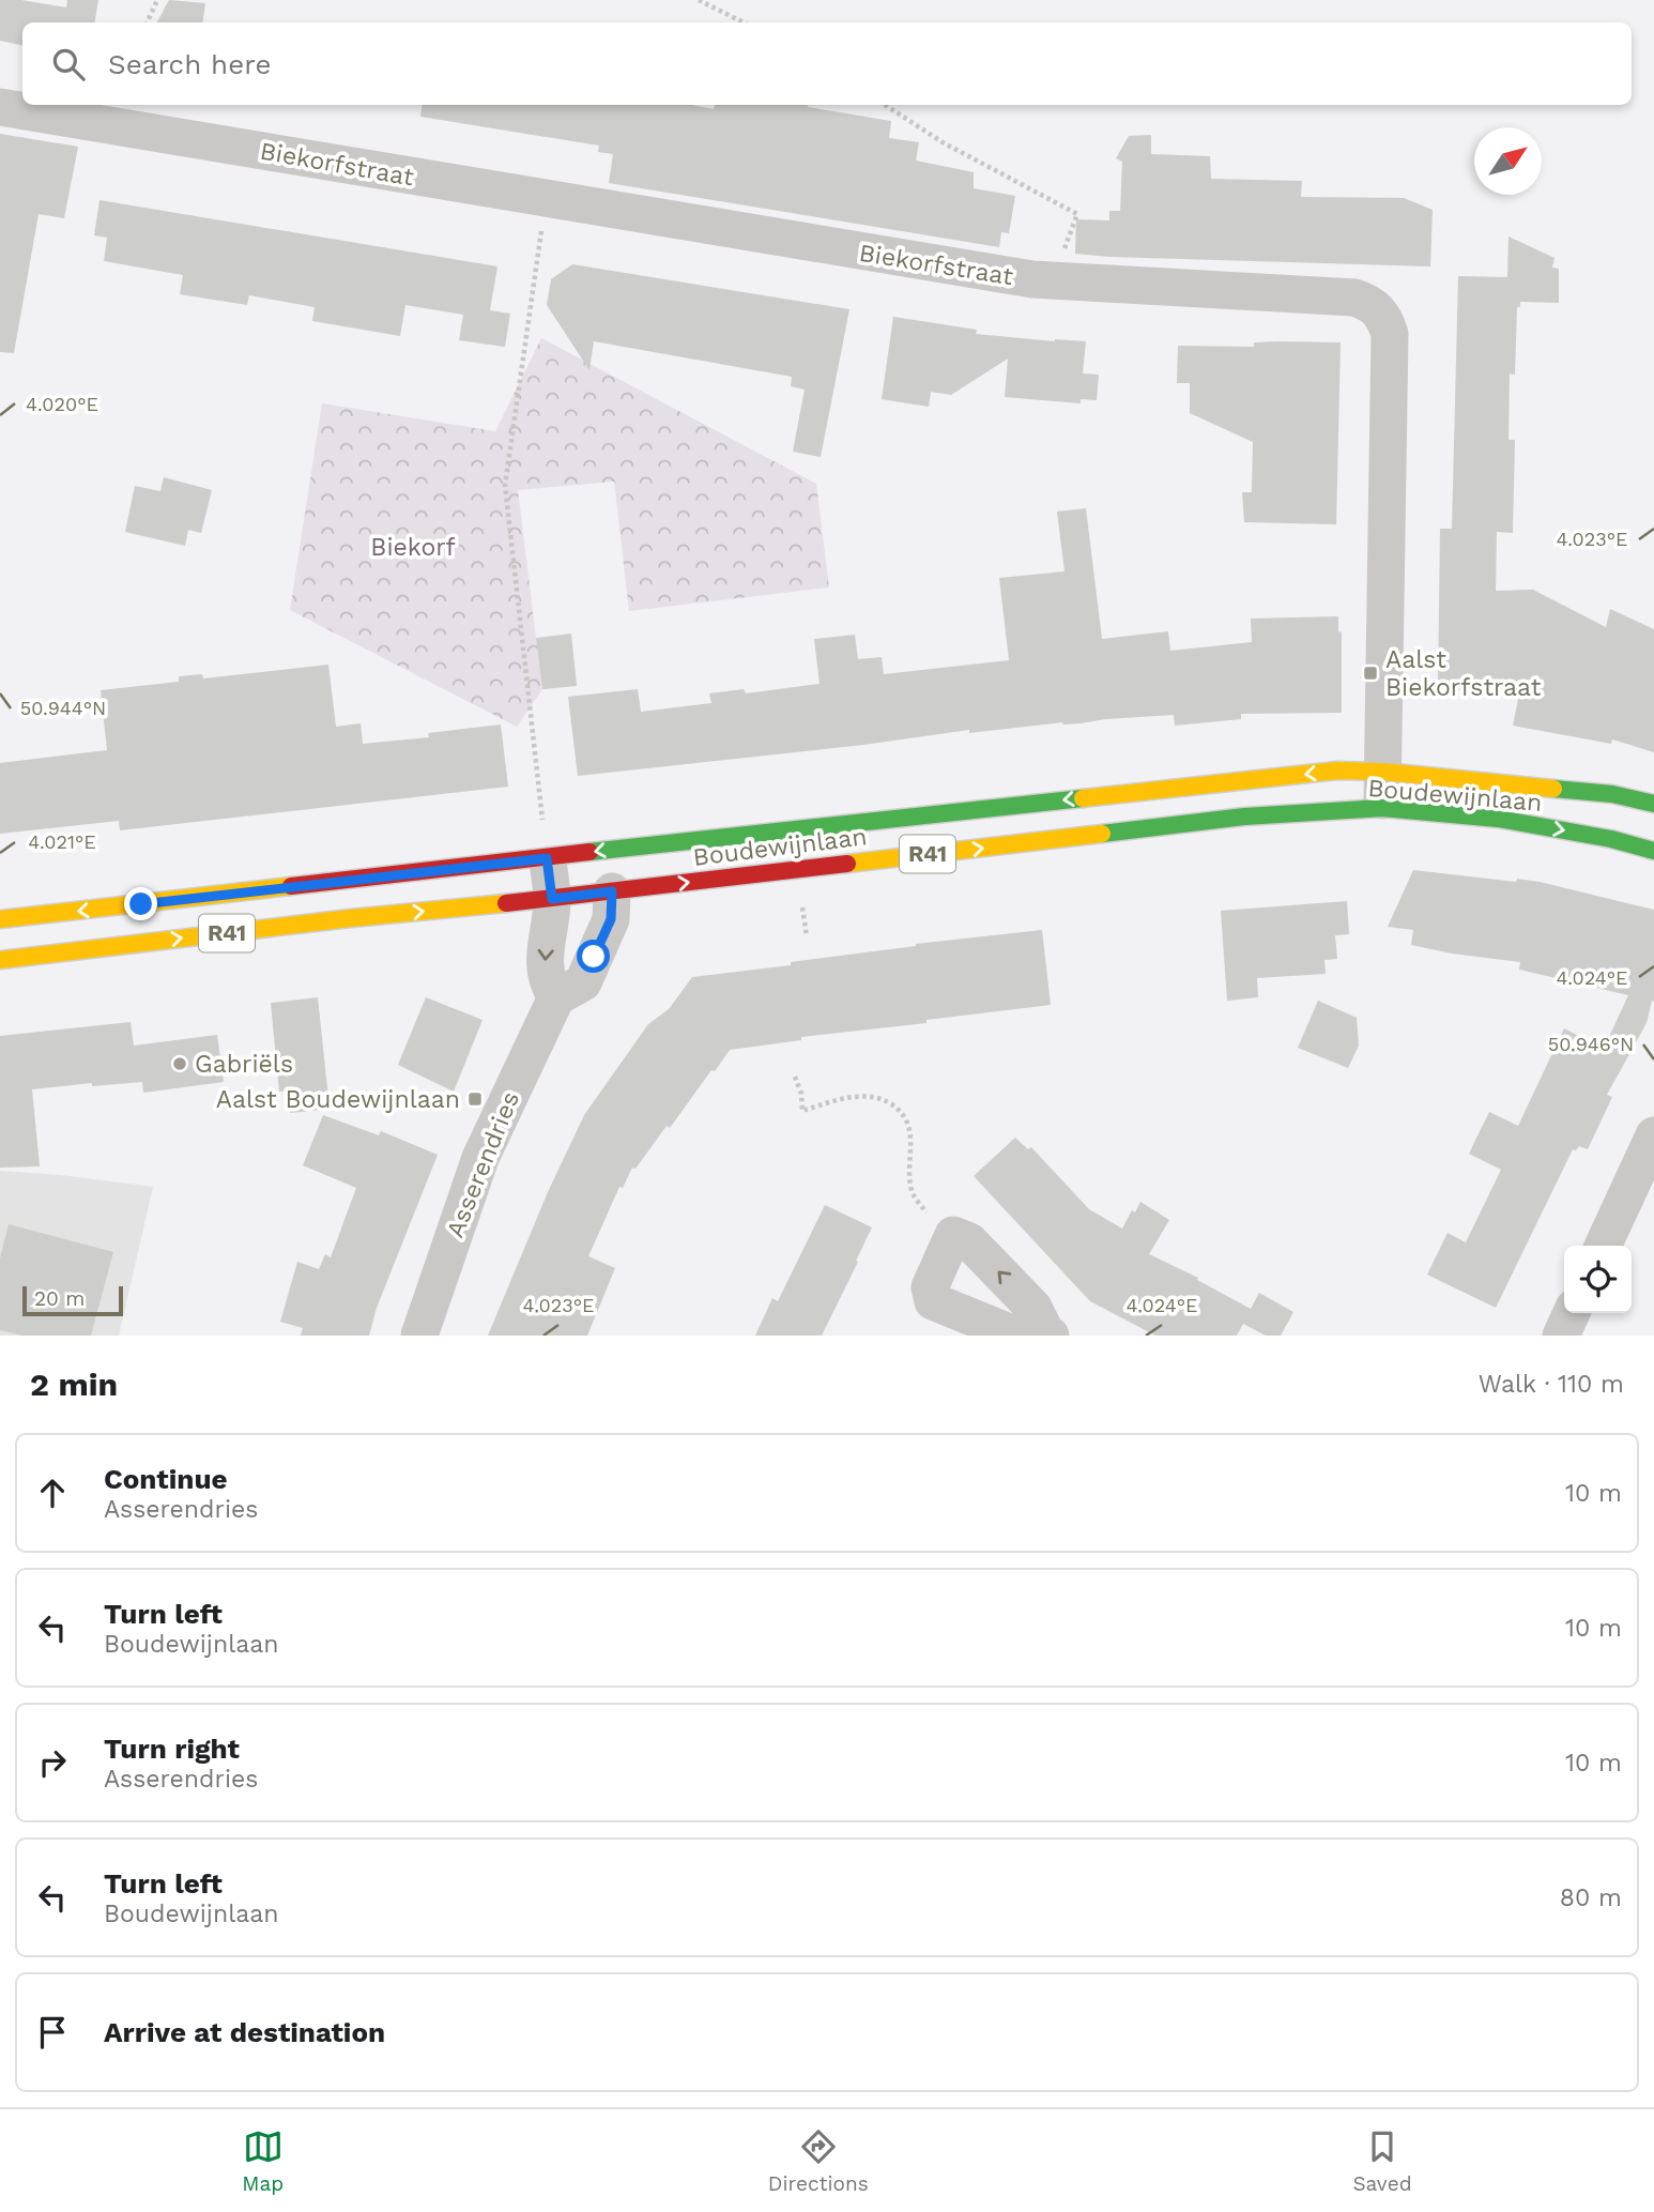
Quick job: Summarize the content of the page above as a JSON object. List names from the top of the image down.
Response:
{
  "streets": {
    "main road": ["Boudewijnlaan", "R41"],
    "street": ["Biekorfstraat", "Asserendries"]
  },
  "crossings": [
    ["Biekorfstraat", "Boudewijnlaan"],
    ["Boudewijnlaan", "Asserendries"]
  ],
  "parks": ["Biekorf"],
  "places": {
    "transit": ["Aalst Biekorfstraat", "Aalst Boudewijnlaan"],
    "other": ["Gabriëls"]
  },
  "scale_bar": "20 m",
  "north": "top right",
  "page": {
    "search": "Search here",
    "scale": "20 m",
    "heading": ["2 min", "Walk · 110 m"],
    "list": [
      ["Continue", "Asserendries", "10 m"],
      ["Turn left", "Boudewijnlaan", "10 m"],
      ["Turn right", "Asserendries", "10 m"],
      ["Turn left", "Boudewijnlaan", "80 m"],
      "Arrive at destination"
    ],
    "nav": ["Map", "Directions", "Saved"]
  },
  "coordinates": [
    "4.020°E",
    "4.023°E",
    "50.944°N",
    "4.021°E",
    "4.024°E",
    "50.946°N"
  ]
}
